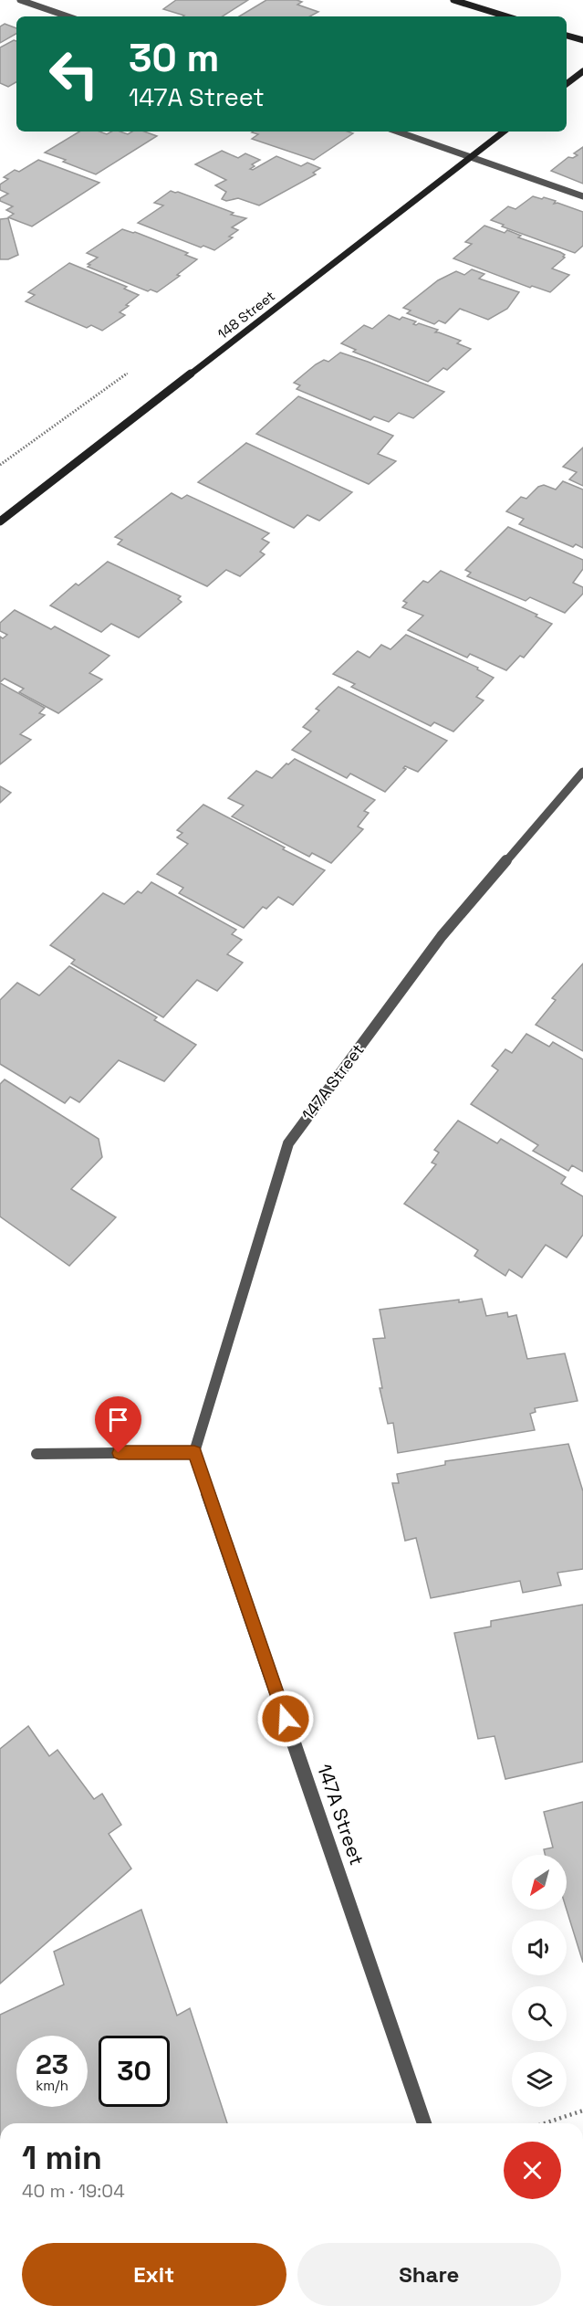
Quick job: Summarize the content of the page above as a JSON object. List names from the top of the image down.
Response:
{
  "streets": {
    "street": ["148 Street", "147A Street"]
  },
  "north": "bottom left",
  "page": {
    "turn": ["30 m", "147A Street"],
    "speed": "23 km/h",
    "limit": "30",
    "heading": ["1 min", "40 m · 19:04"],
    "buttons": ["Exit", "Share"]
  }
}
